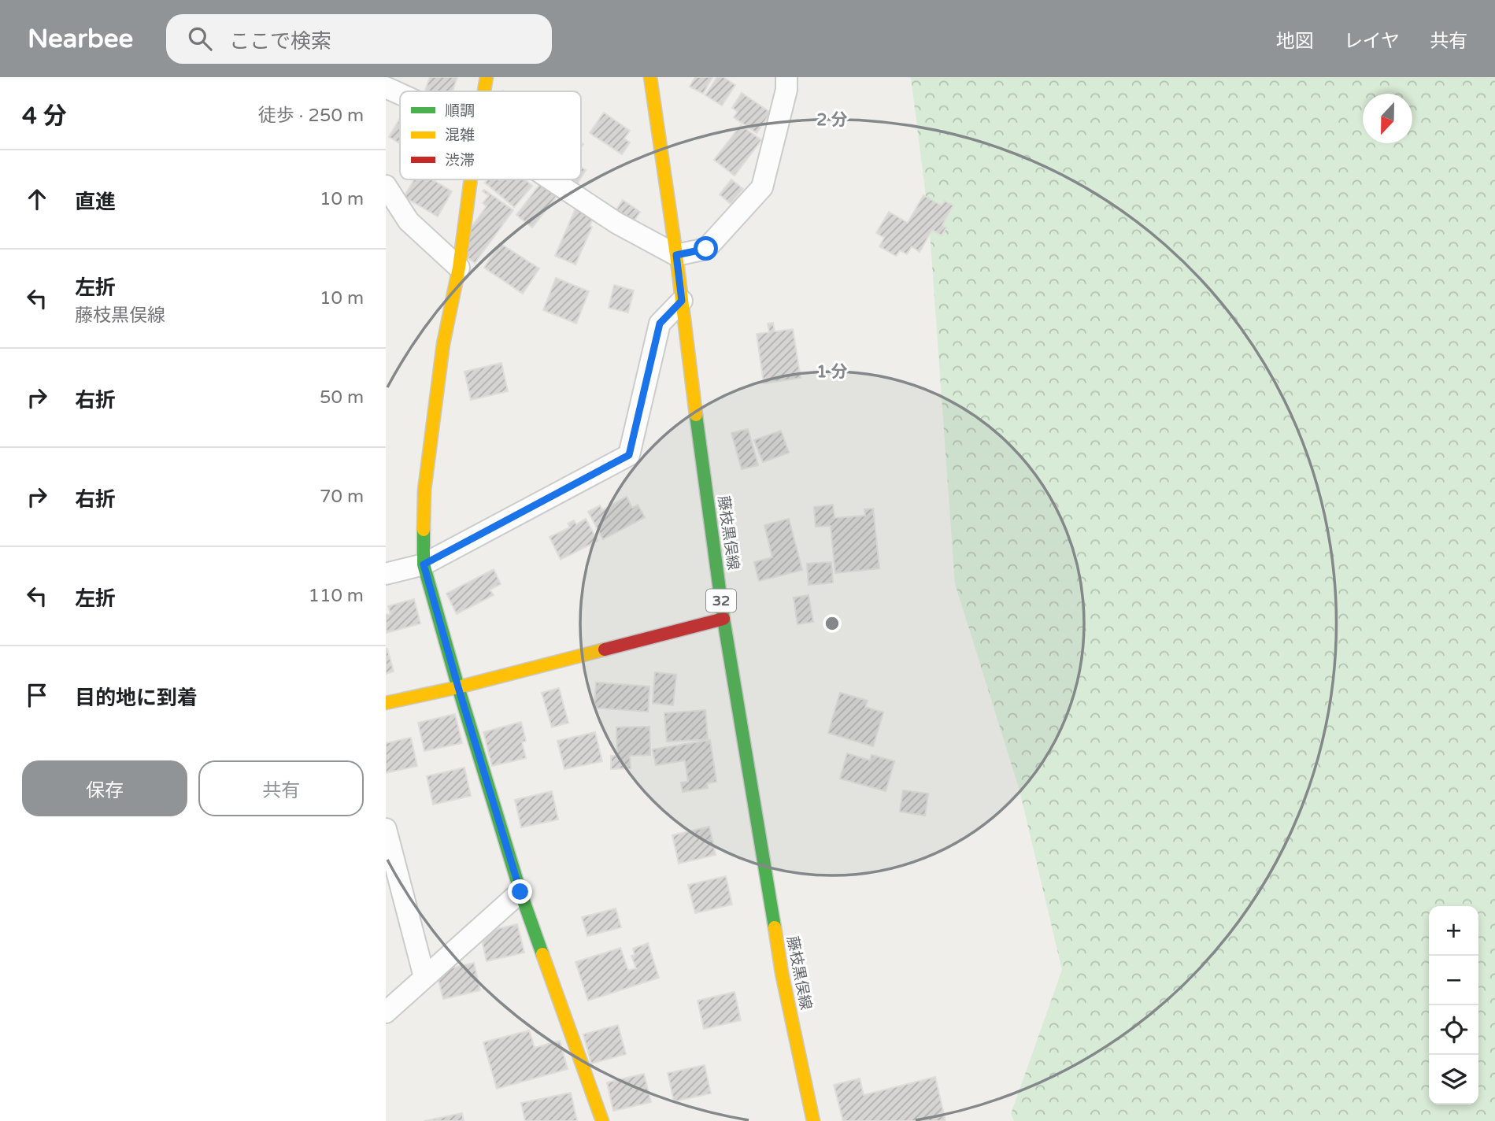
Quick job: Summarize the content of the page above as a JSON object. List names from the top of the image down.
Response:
{
  "streets": {
    "street": ["藤枝黒俣線", "32"]
  },
  "legend": ["順調", "混雑", "渋滞"],
  "north": "bottom",
  "page": {
    "header": "Nearbee",
    "search": "ここで検索",
    "nav": ["地図", "レイヤ", "共有"],
    "heading": ["4 分", "徒歩 · 250 m"],
    "list": [
      ["直進", "10 m"],
      ["左折", "藤枝黒俣線", "10 m"],
      ["右折", "50 m"],
      ["右折", "70 m"],
      ["左折", "110 m"],
      "目的地に到着"
    ],
    "buttons": ["保存", "共有"],
    "map_buttons": ["+", "−"]
  },
  "rings": ["2 分", "1 分"]
}
